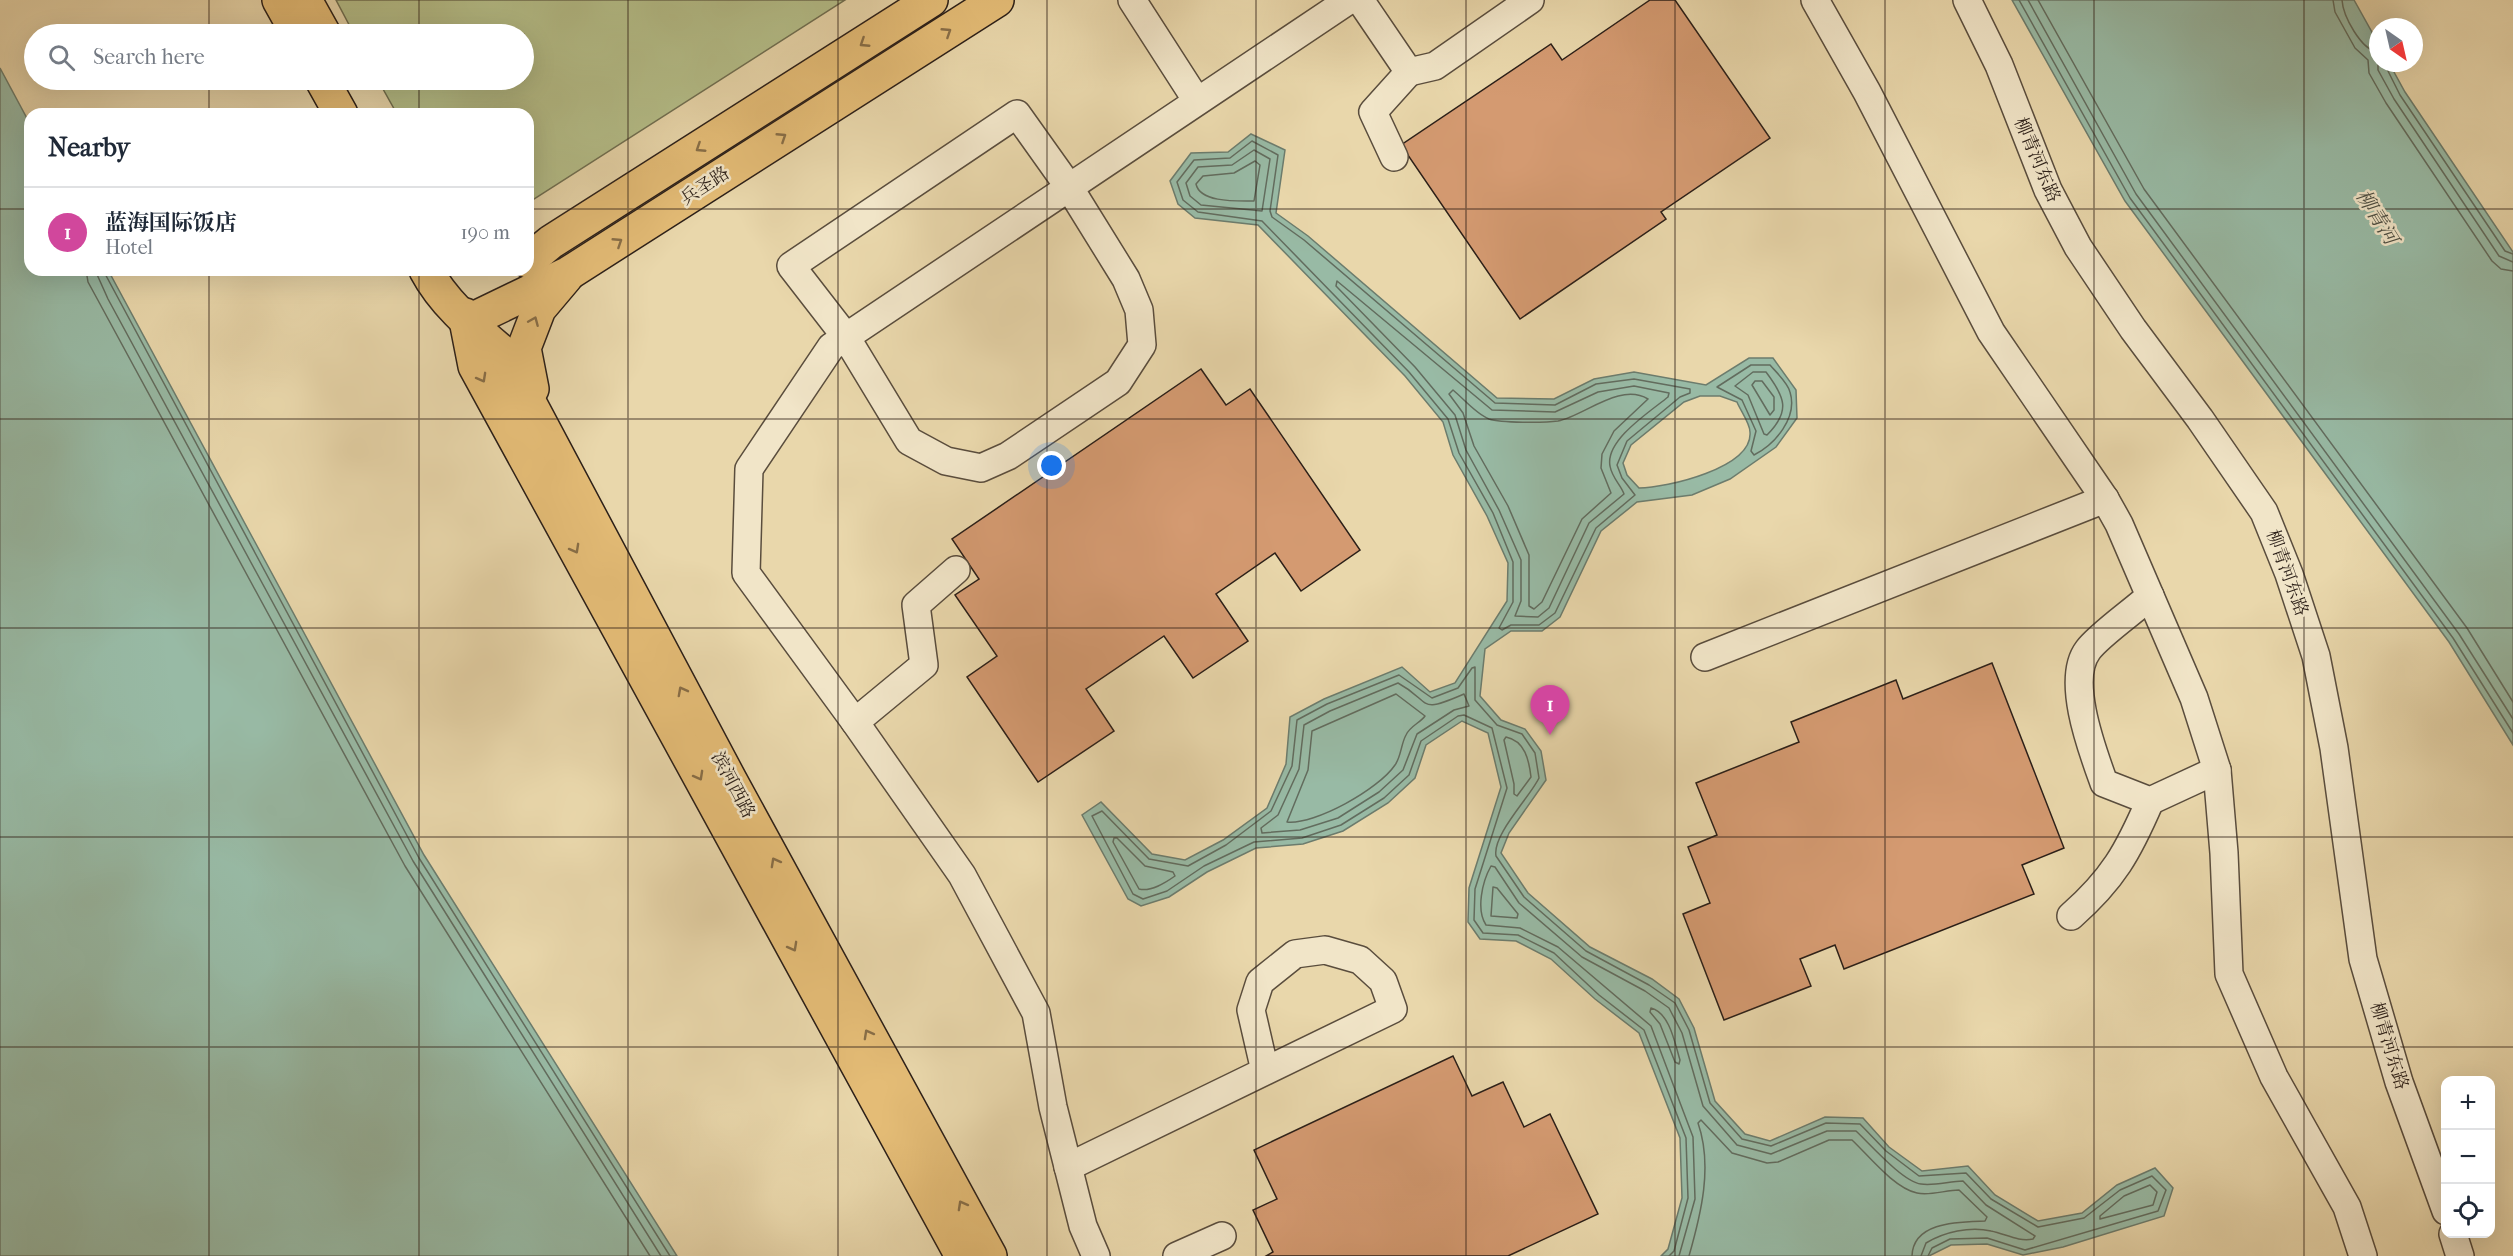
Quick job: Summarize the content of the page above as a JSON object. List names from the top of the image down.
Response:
{
  "streets": {
    "main road": ["兵圣路", "滨河西路"],
    "street": ["柳青河东路"]
  },
  "crossings": [
    ["兵圣路", "滨河西路"]
  ],
  "water": ["柳青河"],
  "north": "bottom right",
  "page": {
    "search": "Search here",
    "heading": "Nearby",
    "list": [
      {
        "mark": "1",
        "name": "蓝海国际饭店",
        "note": "Hotel",
        "value": "190 m"
      }
    ],
    "pins": "1",
    "map_buttons": ["+", "−"]
  }
}
